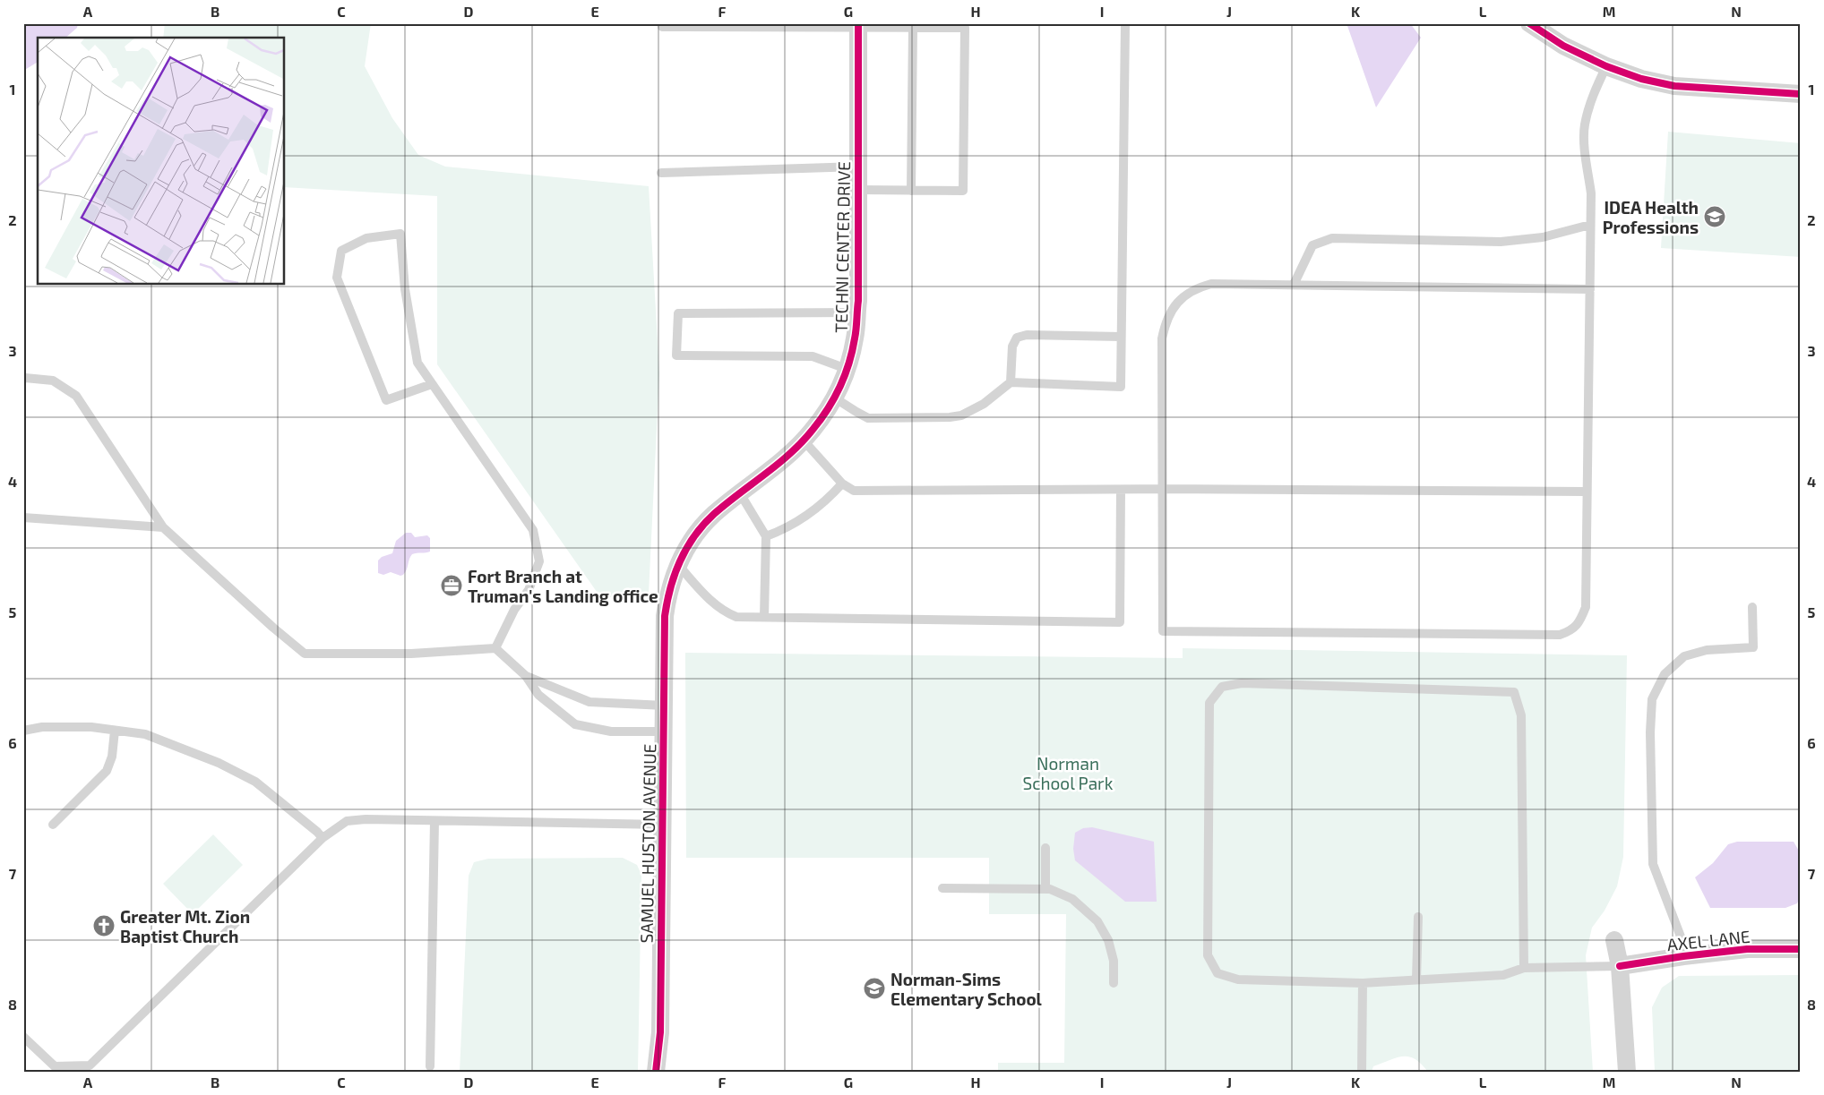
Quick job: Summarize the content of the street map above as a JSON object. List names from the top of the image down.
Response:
{
  "streets": {
    "street": ["TECHNI CENTER DRIVE", "SAMUEL HUSTON AVENUE", "AXEL LANE"]
  },
  "crossings": [
    ["TECHNI CENTER DRIVE", "SAMUEL HUSTON AVENUE"]
  ],
  "parks": ["Norman School Park"],
  "places": {
    "school or university": ["IDEA Health Professions", "Norman-Sims Elementary School"],
    "office": ["Fort Branch at Truman's Landing office"],
    "church": ["Greater Mt. Zion Baptist Church"]
  },
  "grid": {
    "columns": [
      "A",
      "B",
      "C",
      "D",
      "E",
      "F",
      "G",
      "H",
      "I",
      "J",
      "K",
      "L",
      "M",
      "N"
    ],
    "rows": [
      "1",
      "2",
      "3",
      "4",
      "5",
      "6",
      "7",
      "8"
    ]
  }
}
